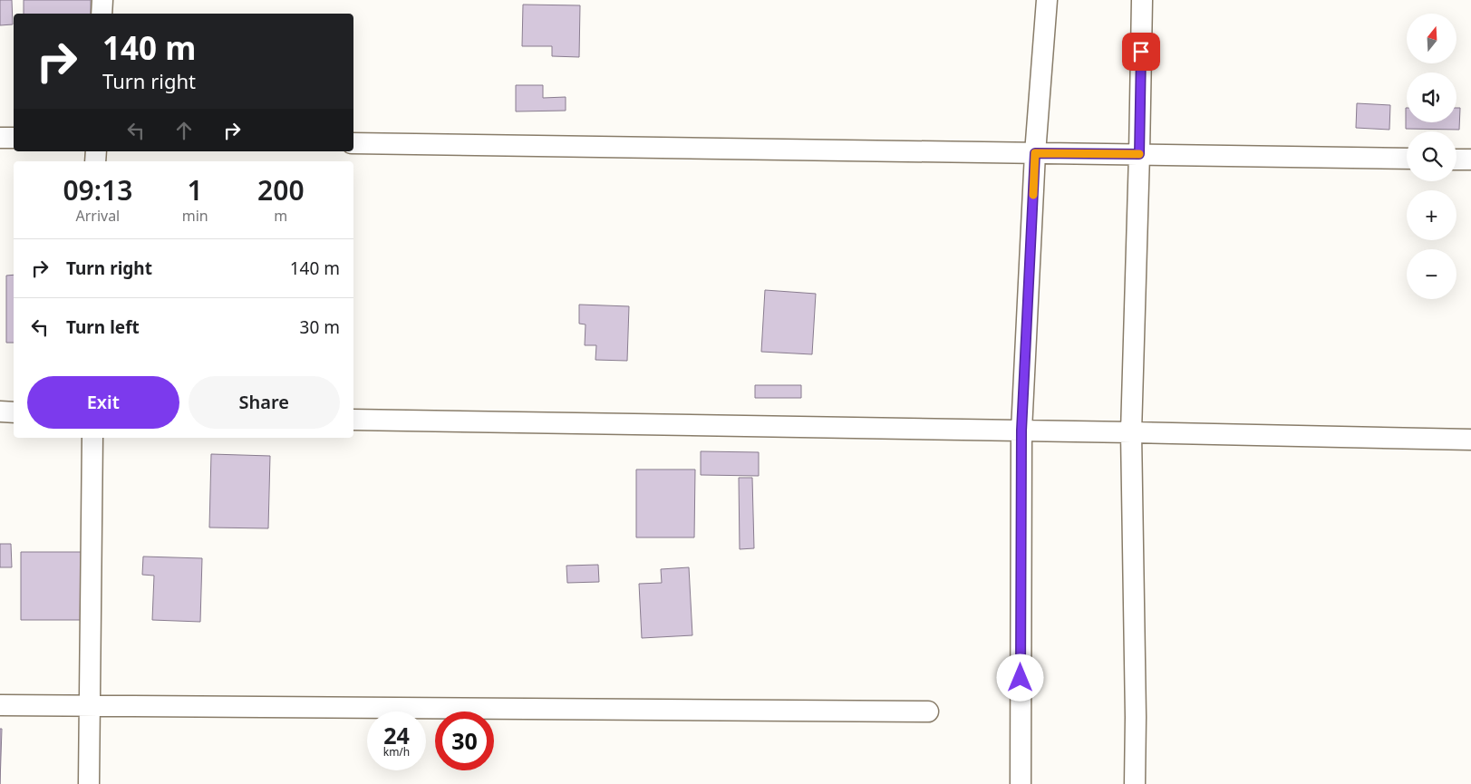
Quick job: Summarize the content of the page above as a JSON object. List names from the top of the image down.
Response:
{
  "north": "top",
  "page": {
    "map_buttons": ["+", "−"],
    "turn": ["140 m", "Turn right"],
    "eta": [
      "09:13",
      "Arrival",
      "1",
      "min",
      "200",
      "m"
    ],
    "list": [
      {
        "name": "Turn right",
        "value": "140 m"
      },
      {
        "name": "Turn left",
        "value": "30 m"
      }
    ],
    "buttons": ["Exit", "Share"],
    "speed": "24 km/h",
    "limit": "30"
  }
}
